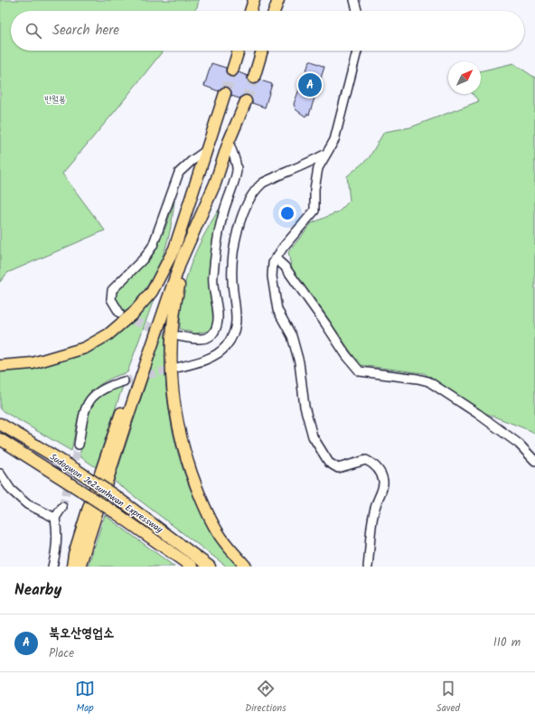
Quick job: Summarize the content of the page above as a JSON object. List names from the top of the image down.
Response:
{
  "streets": {
    "highway": ["Sudogwon Je2sunhwan Expressway"]
  },
  "parks": ["반월봉"],
  "north": "top right",
  "page": {
    "search": "Search here",
    "pins": "A",
    "heading": "Nearby",
    "list": [
      {
        "mark": "A",
        "name": "북오산영업소",
        "note": "Place",
        "value": "110 m"
      }
    ],
    "nav": ["Map", "Directions", "Saved"]
  }
}
